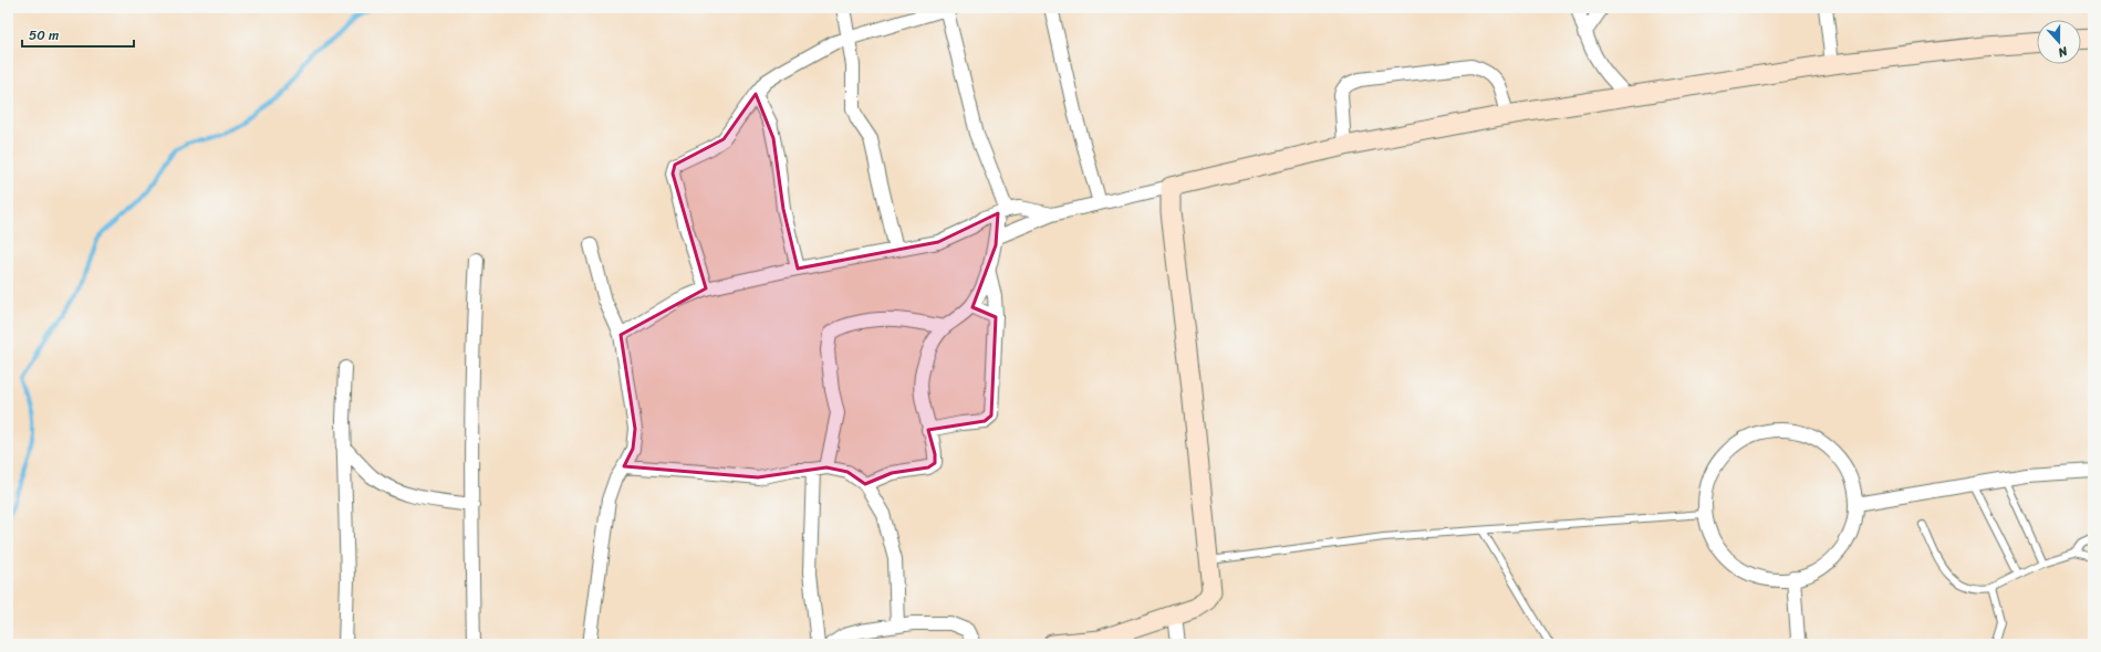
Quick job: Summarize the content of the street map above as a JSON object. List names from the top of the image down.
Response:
{
  "scale_bar": "50 m",
  "north": "bottom"
}
